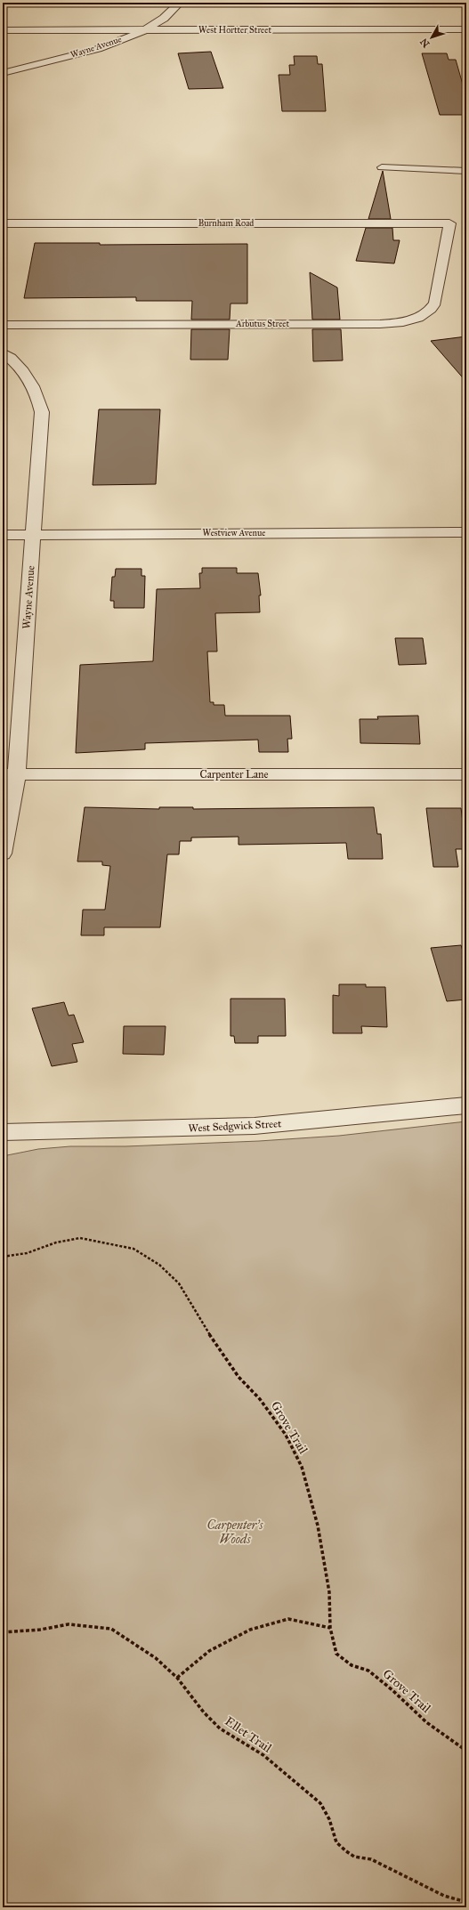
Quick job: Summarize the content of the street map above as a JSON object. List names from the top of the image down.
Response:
{
  "streets": {
    "street": [
      "West Hortter Street",
      "Wayne Avenue",
      "Burnham Road",
      "Arbutus Street",
      "Westview Avenue",
      "Carpenter Lane",
      "West Sedgwick Street"
    ],
    "path": ["Grove Trail", "Ellet Trail"]
  },
  "crossings": [
    ["West Hortter Street", "Wayne Avenue"],
    ["Wayne Avenue", "Westview Avenue"],
    ["Wayne Avenue", "Carpenter Lane"],
    ["Burnham Road", "Arbutus Street"]
  ],
  "parks": ["Carpenter's Woods"],
  "north": "bottom left"
}
